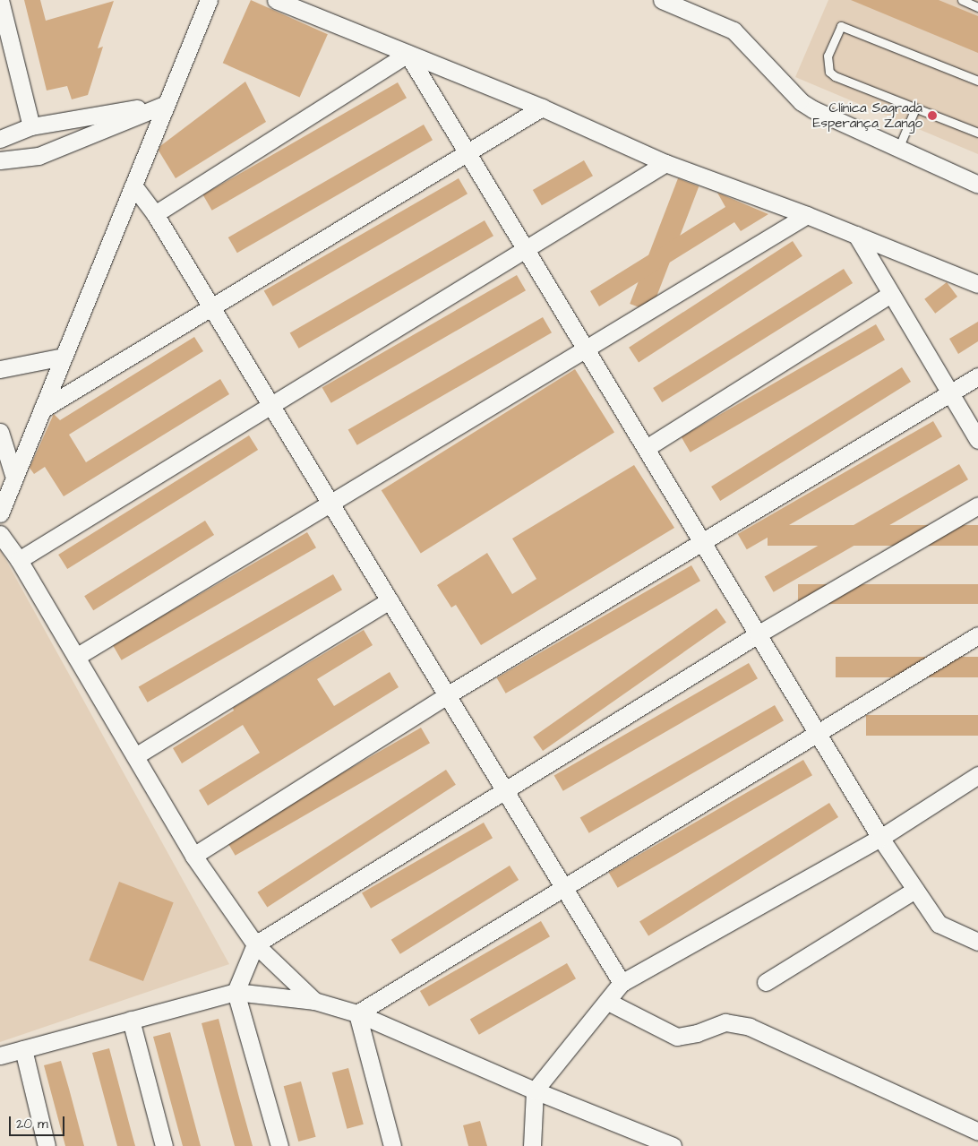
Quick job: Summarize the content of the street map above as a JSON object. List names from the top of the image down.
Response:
{
  "places": ["Clínica Sagrada Esperança Zango"],
  "scale_bar": "20 m"
}
